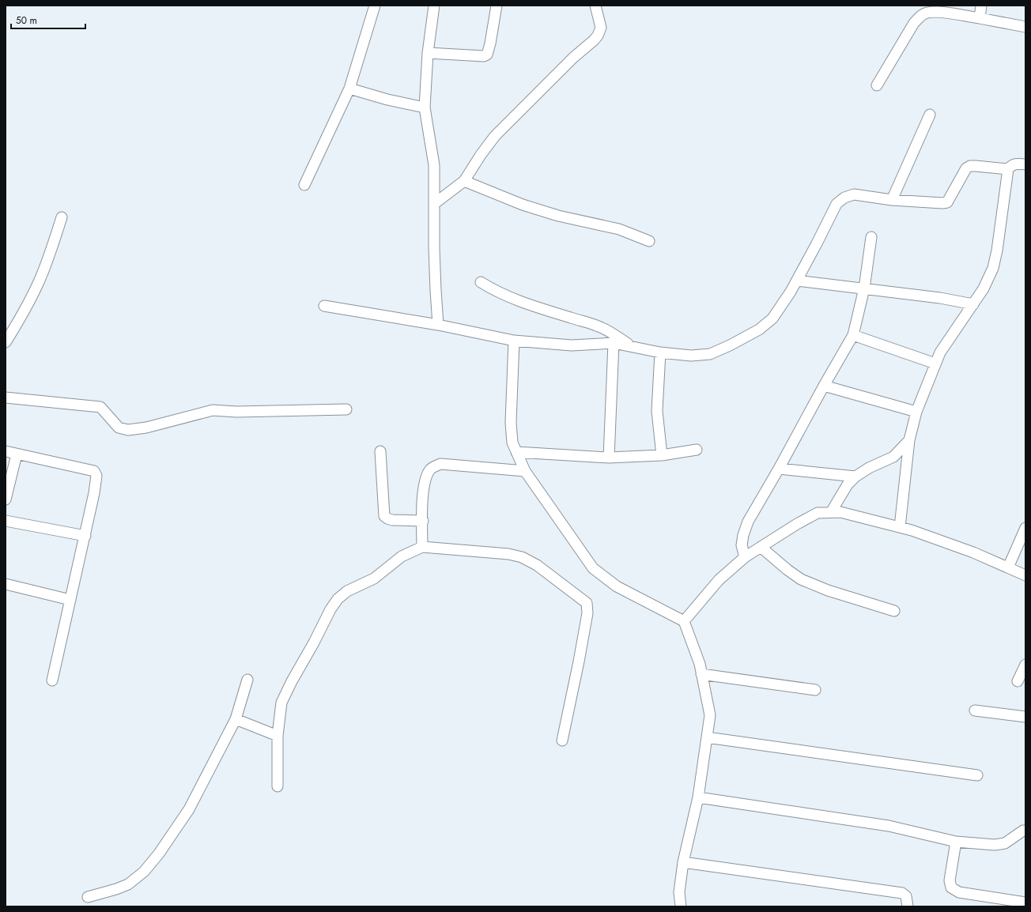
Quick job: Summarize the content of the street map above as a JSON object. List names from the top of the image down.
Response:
{
  "scale_bar": "50 m"
}
